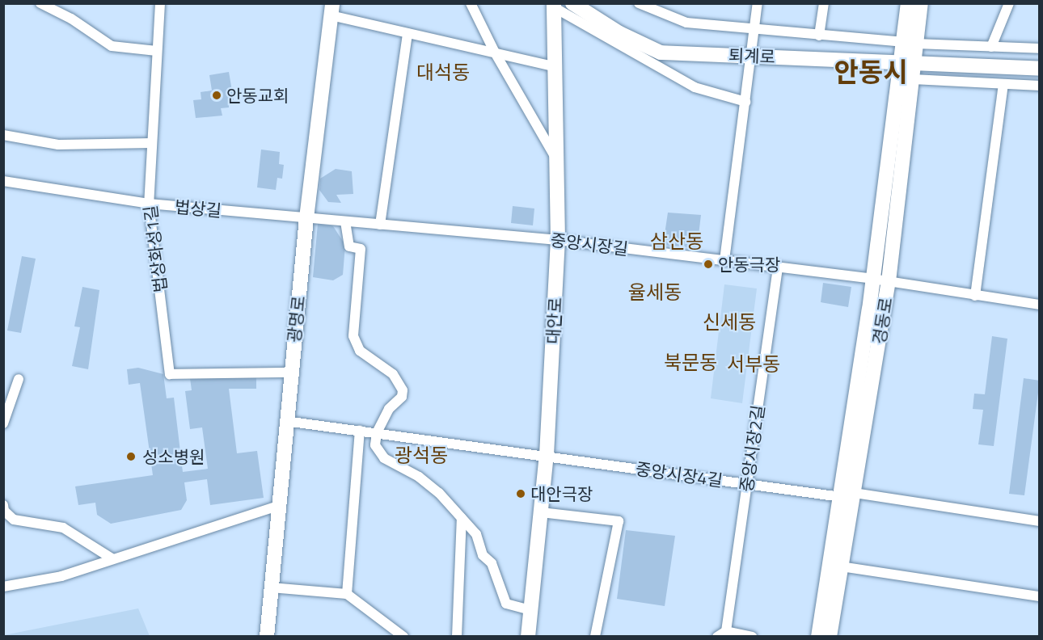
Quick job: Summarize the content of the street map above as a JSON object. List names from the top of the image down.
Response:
{
  "streets": {
    "street": [
      "퇴계로",
      "법상길",
      "중앙시장길",
      "법상화성1길",
      "광명로",
      "대안로",
      "경동로",
      "중앙시장2길",
      "중앙시장4길"
    ]
  },
  "crossings": [
    ["퇴계로", "경동로"],
    ["법상길", "중앙시장길"],
    ["법상길", "법상화성1길"],
    ["법상길", "광명로"],
    ["중앙시장길", "광명로"],
    ["중앙시장길", "대안로"],
    ["중앙시장길", "경동로"],
    ["중앙시장길", "중앙시장2길"],
    ["법상화성1길", "광명로"],
    ["광명로", "중앙시장4길"],
    ["대안로", "중앙시장4길"],
    ["경동로", "중앙시장4길"],
    ["중앙시장2길", "중앙시장4길"]
  ],
  "districts": [
    "대석동",
    "안동시",
    "삼산동",
    "율세동",
    "신세동",
    "북문동",
    "서부동",
    "광석동"
  ],
  "places": [
    "안동교회",
    "안동극장",
    "성소병원",
    "대안극장"
  ]
}
